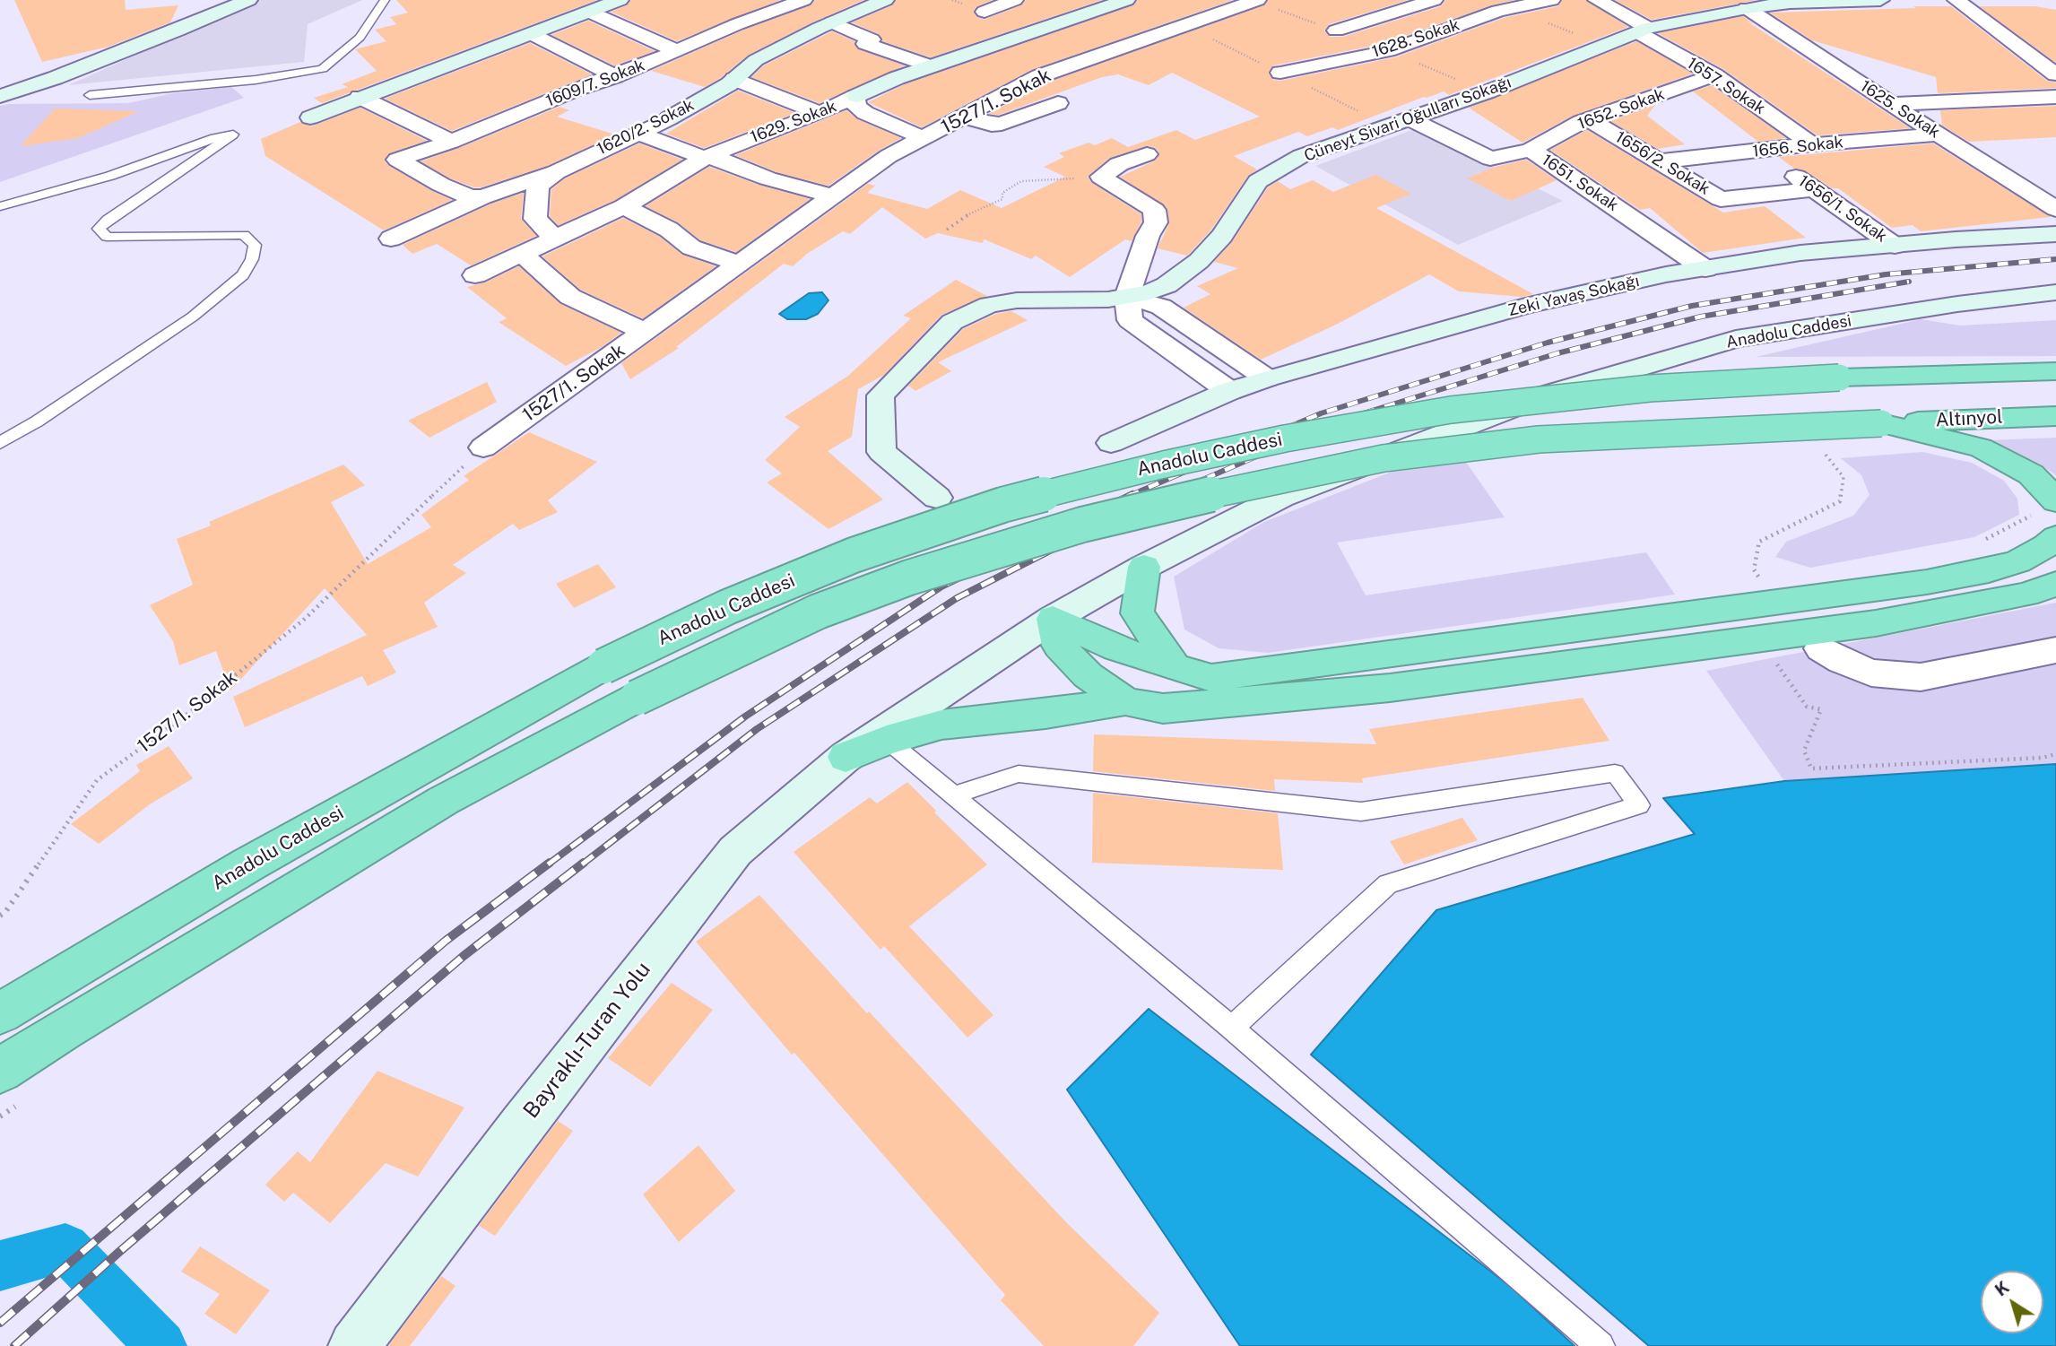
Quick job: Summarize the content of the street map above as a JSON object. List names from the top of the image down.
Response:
{
  "streets": {
    "highway": ["Anadolu Caddesi", "Altınyol"],
    "street": [
      "1628. Sokak",
      "1609/7. Sokak",
      "1657. Sokak",
      "1527/1. Sokak",
      "1652. Sokak",
      "1625. Sokak",
      "Cüneyt Sivari Oğulları Sokağı",
      "1629. Sokak",
      "1620/2. Sokak",
      "1656. Sokak",
      "1656/2. Sokak",
      "1651. Sokak",
      "1656/1. Sokak",
      "Zeki Yavaş Sokağı",
      "Bayraklı-Turan Yolu"
    ]
  },
  "crossings": [
    ["1609/7. Sokak", "1620/2. Sokak"],
    ["1657. Sokak", "1652. Sokak"],
    ["1657. Sokak", "Cüneyt Sivari Oğulları Sokağı"],
    ["1657. Sokak", "1656. Sokak"],
    ["1652. Sokak", "1656/2. Sokak"],
    ["1652. Sokak", "1651. Sokak"],
    ["1625. Sokak", "Cüneyt Sivari Oğulları Sokağı"],
    ["1625. Sokak", "1656. Sokak"],
    ["Cüneyt Sivari Oğulları Sokağı", "1651. Sokak"],
    ["1656. Sokak", "1656/2. Sokak"],
    ["1656. Sokak", "1656/1. Sokak"],
    ["1656/2. Sokak", "1656/1. Sokak"],
    ["1651. Sokak", "Zeki Yavaş Sokağı"],
    ["1656/1. Sokak", "Zeki Yavaş Sokağı"],
    ["Anadolu Caddesi", "Altınyol"],
    ["Anadolu Caddesi", "Bayraklı-Turan Yolu"]
  ],
  "north": "top left"
}
